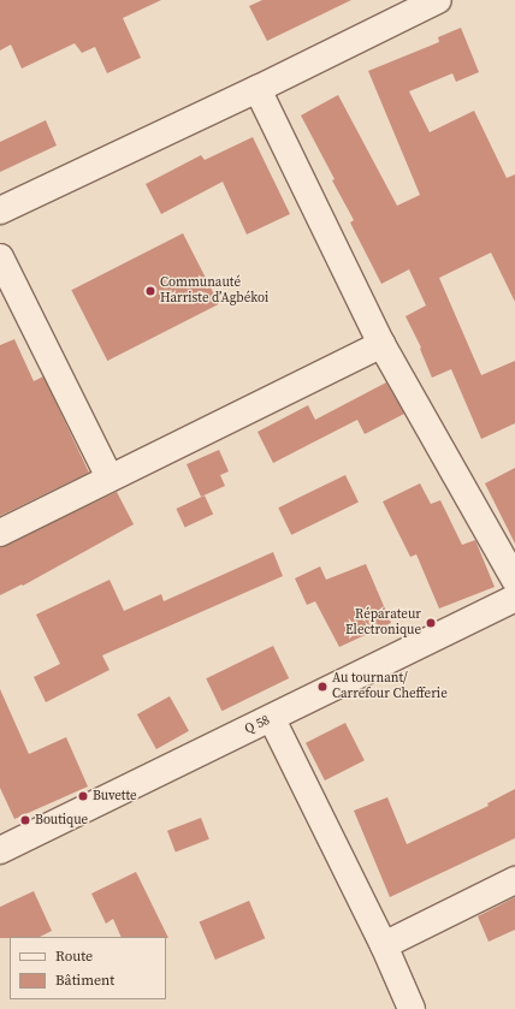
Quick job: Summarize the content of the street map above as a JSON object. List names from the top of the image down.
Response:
{
  "streets": {
    "street": ["Q 58"]
  },
  "places": [
    "Communauté Harriste d’Agbékoi",
    "Réparateur Electronique",
    "Au tournant/ Carrefour Chefferie",
    "Buvette",
    "Boutique"
  ],
  "legend": ["Route", "Bâtiment"]
}
